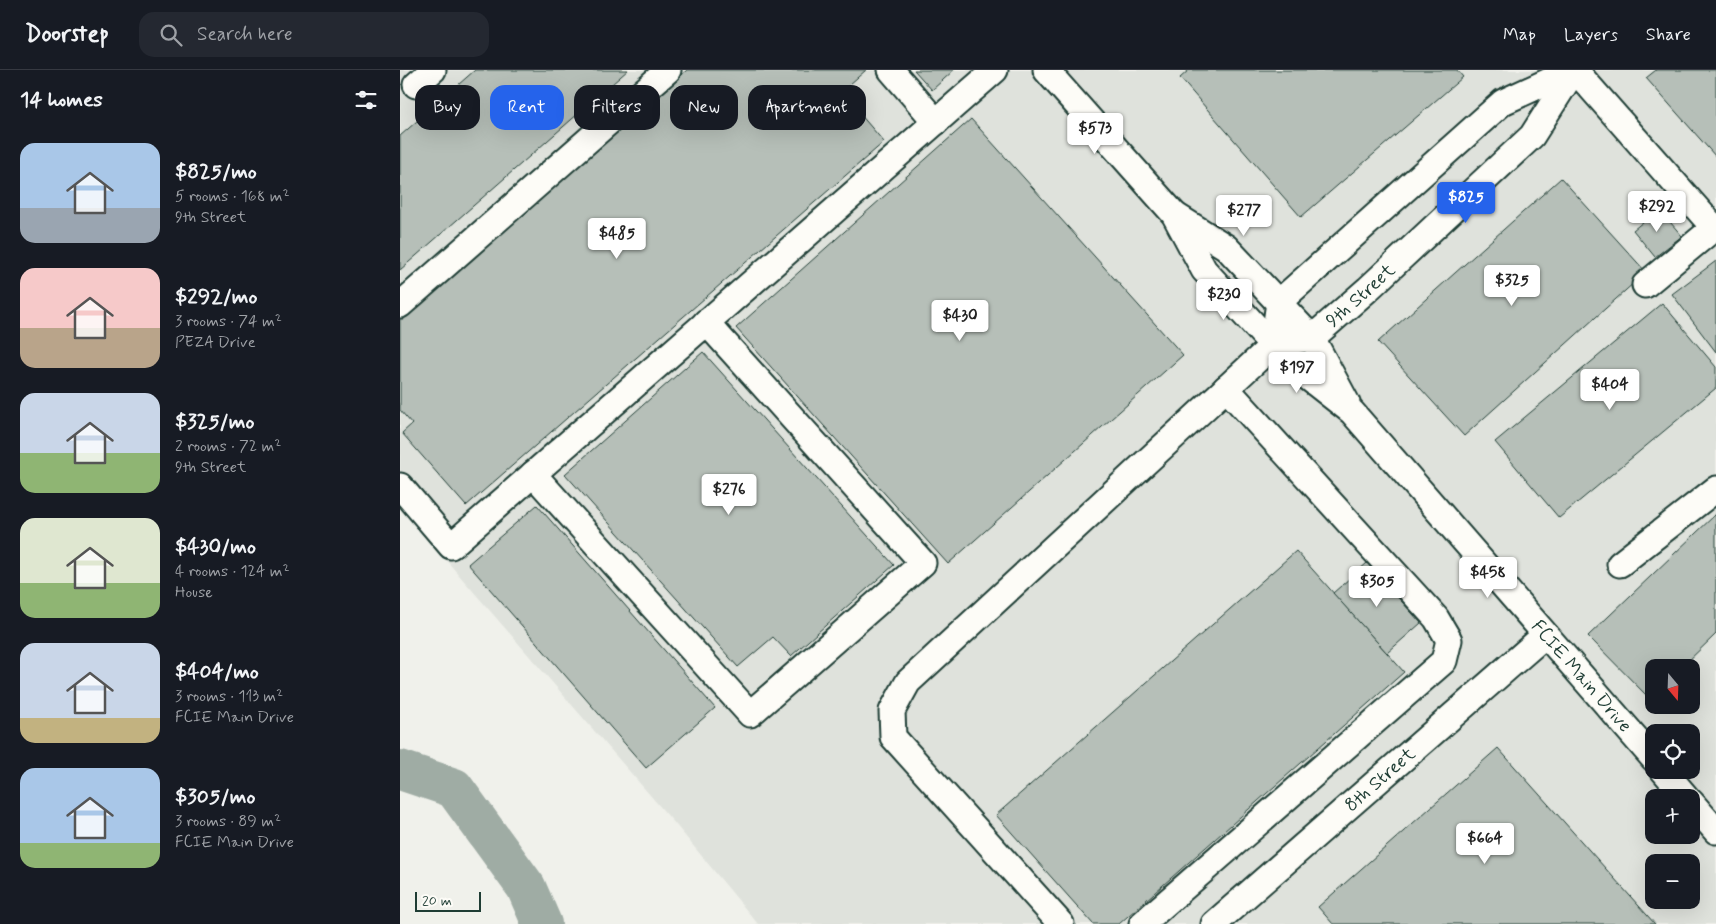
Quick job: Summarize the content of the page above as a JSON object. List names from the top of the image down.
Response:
{
  "streets": {
    "street": ["9th Street", "FCIE Main Drive", "8th Street"]
  },
  "crossings": [
    ["9th Street", "FCIE Main Drive"],
    ["FCIE Main Drive", "8th Street"]
  ],
  "scale_bar": "20 m",
  "north": "bottom",
  "page": {
    "header": "Doorstep",
    "search": "Search here",
    "nav": ["Map", "Layers", "Share"],
    "heading": "14 homes",
    "chip": [
      "Buy",
      "Rent",
      "Filters",
      "New",
      "Apartment"
    ],
    "price": [
      "$573",
      "$825",
      "$292",
      "$277",
      "$485",
      "$325",
      "$230",
      "$430",
      "$197",
      "$404",
      "$276",
      "$458",
      "$305",
      "$664"
    ],
    "list": [
      {
        "name": "$825/mo",
        "note": "5 rooms · 168 m² · 9th Street"
      },
      {
        "name": "$292/mo",
        "note": "3 rooms · 74 m² · PEZA Drive"
      },
      {
        "name": "$325/mo",
        "note": "2 rooms · 72 m² · 9th Street"
      },
      {
        "name": "$430/mo",
        "note": "4 rooms · 124 m² · House"
      },
      {
        "name": "$404/mo",
        "note": "3 rooms · 113 m² · FCIE Main Drive"
      },
      {
        "name": "$305/mo",
        "note": "3 rooms · 89 m² · FCIE Main Drive"
      }
    ],
    "map_buttons": ["+", "−"],
    "scale": "20 m"
  }
}
